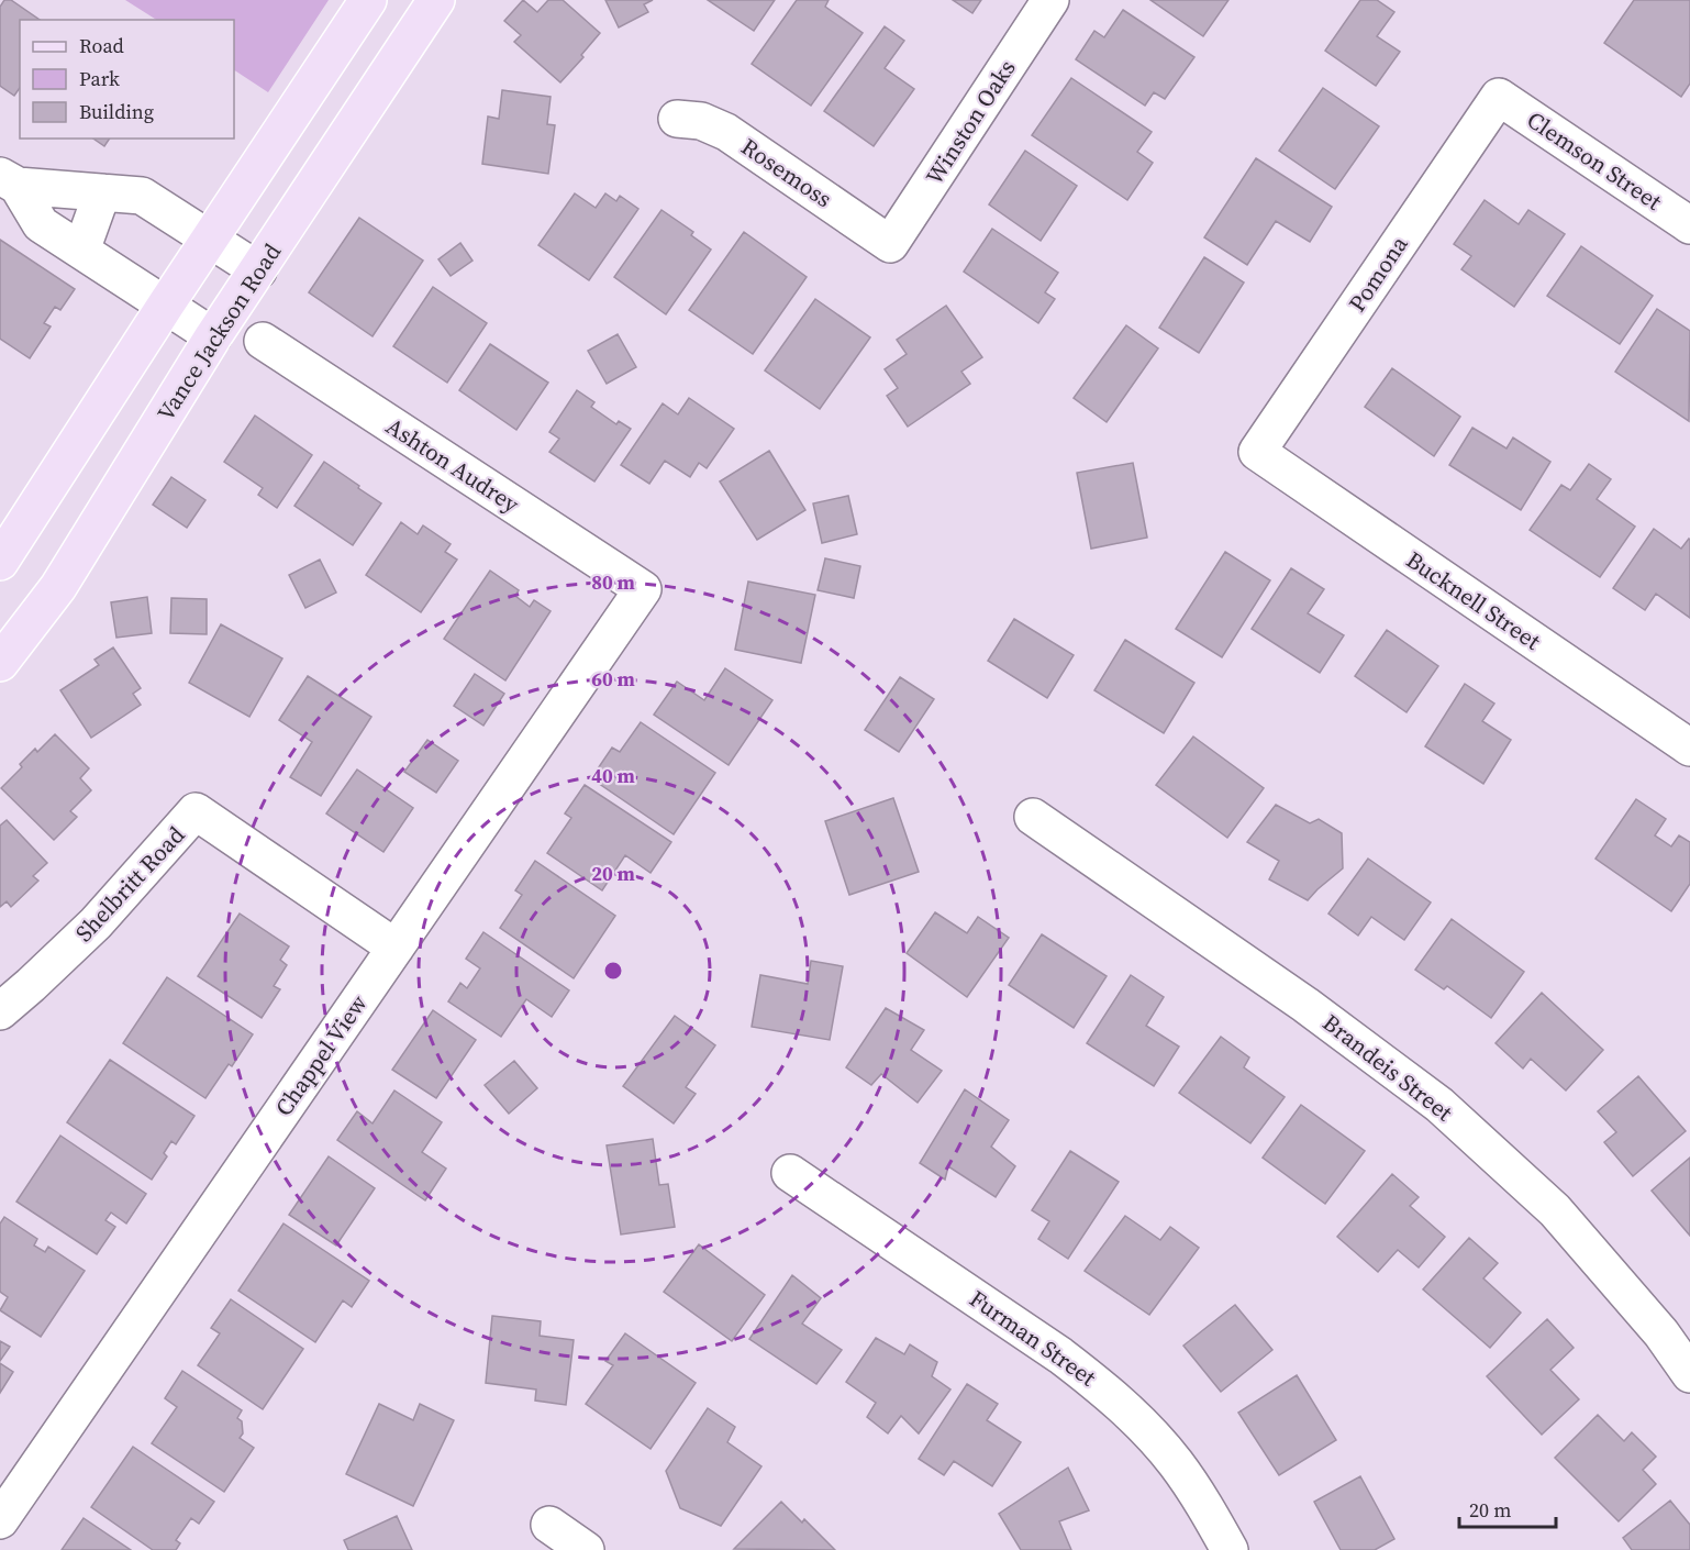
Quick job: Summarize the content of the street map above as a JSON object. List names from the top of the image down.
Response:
{
  "streets": {
    "main road": ["Vance Jackson Road"],
    "street": [
      "Winston Oaks",
      "Clemson Street",
      "Rosemoss",
      "Pomona",
      "Ashton Audrey",
      "Bucknell Street",
      "Shelbritt Road",
      "Chappel View",
      "Brandeis Street",
      "Furman Street"
    ]
  },
  "crossings": [
    ["Winston Oaks", "Rosemoss"],
    ["Clemson Street", "Pomona"],
    ["Pomona", "Bucknell Street"],
    ["Ashton Audrey", "Chappel View"],
    ["Shelbritt Road", "Chappel View"]
  ],
  "legend": ["Road", "Park", "Building"],
  "scale_bar": "20 m",
  "rings": [
    "80 m",
    "60 m",
    "40 m",
    "20 m"
  ]
}
